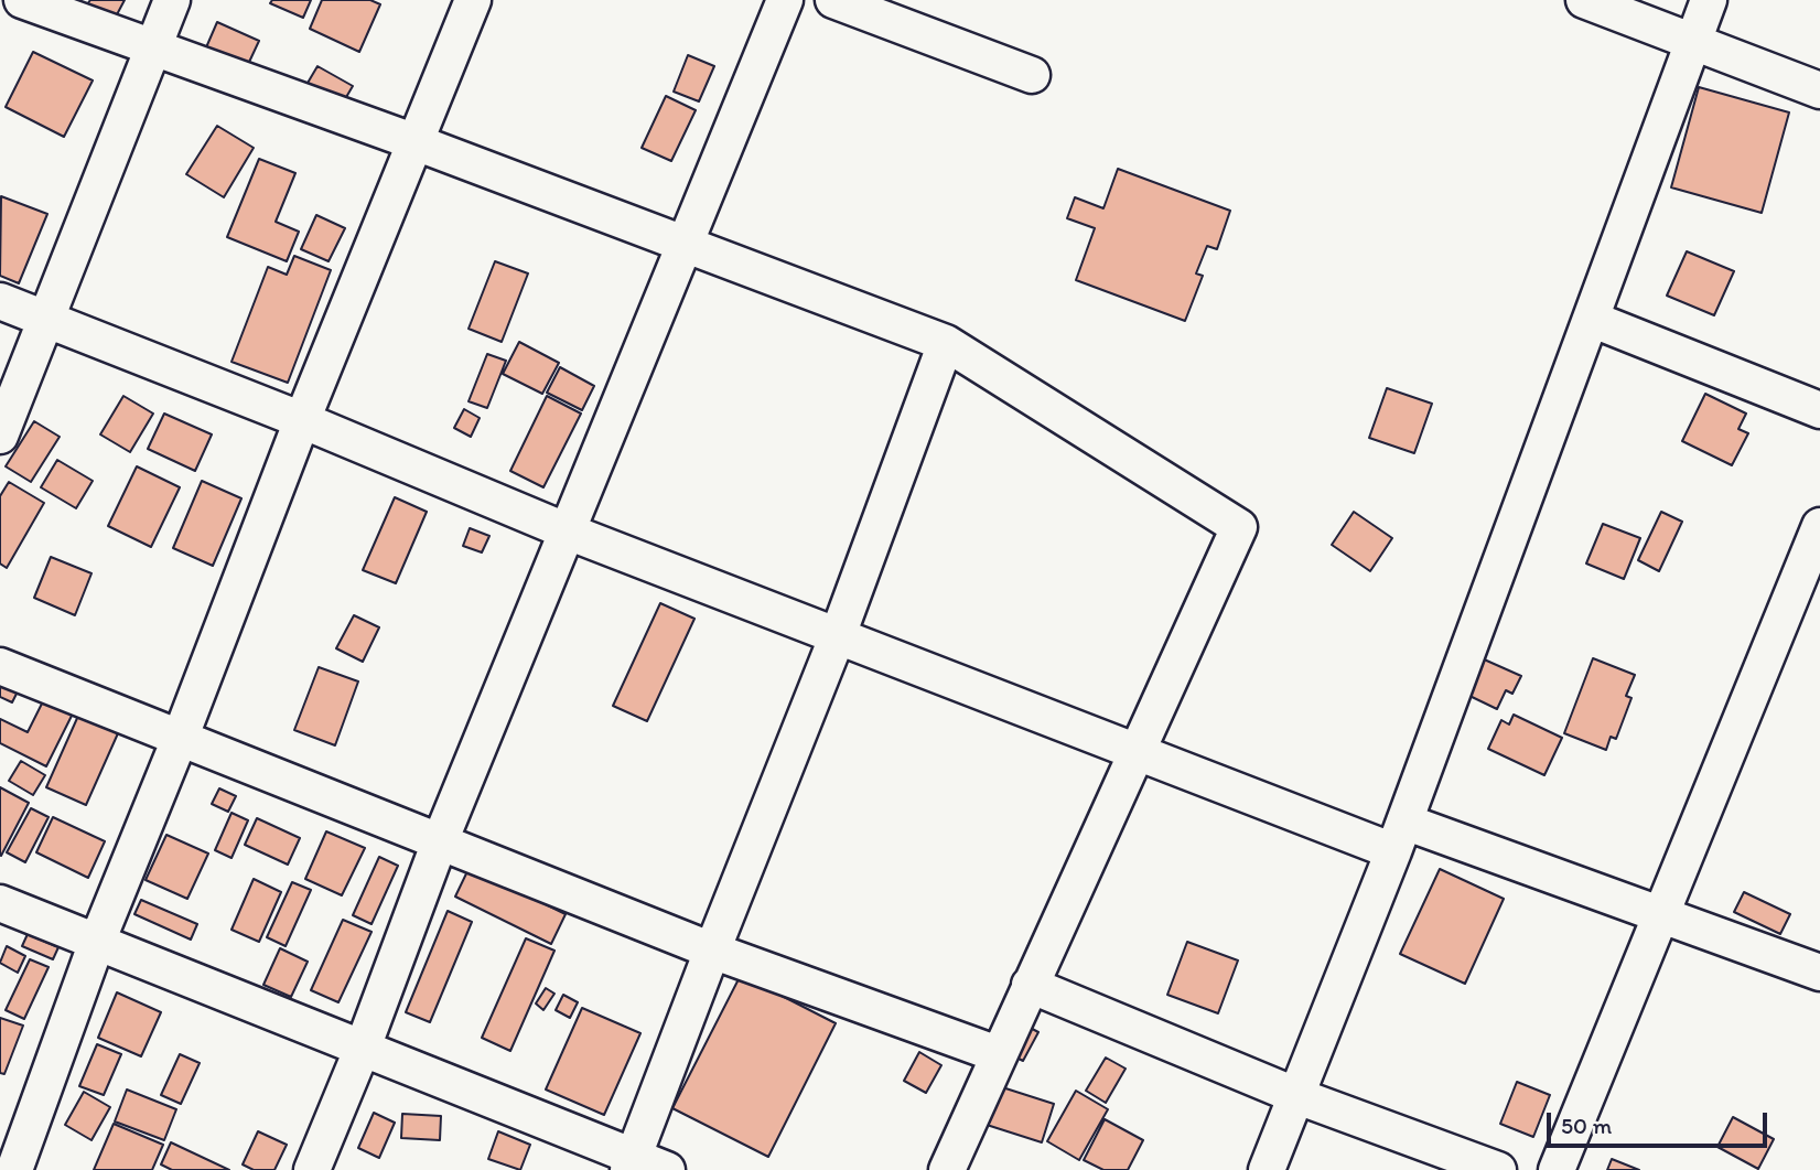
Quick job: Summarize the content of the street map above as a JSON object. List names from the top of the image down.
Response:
{
  "scale_bar": "50 m"
}
